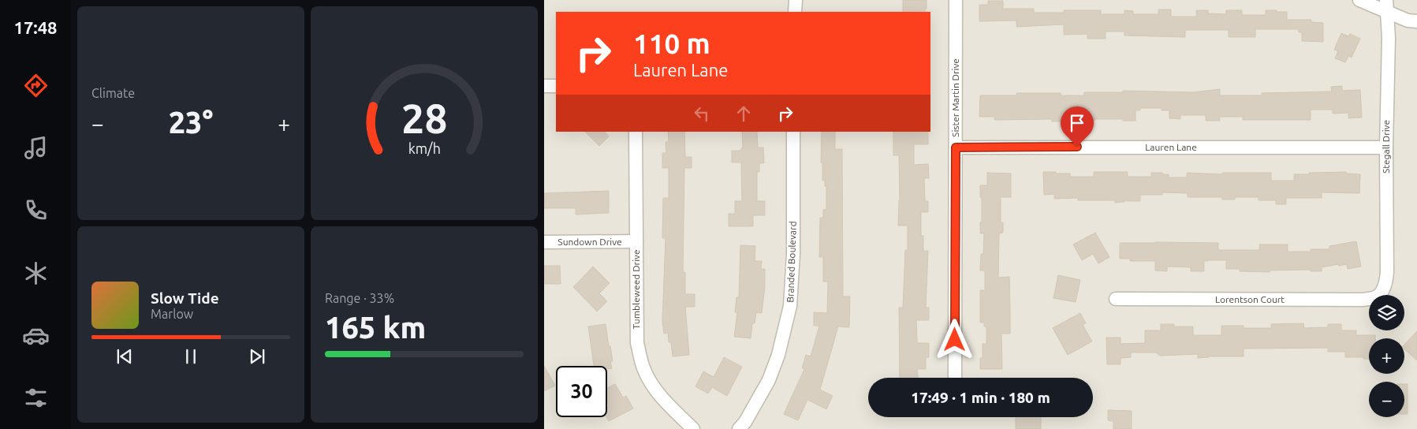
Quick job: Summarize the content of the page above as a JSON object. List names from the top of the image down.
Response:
{
  "streets": {
    "street": [
      "Sister Martin Drive",
      "Stegall Drive",
      "Lauren Lane",
      "Sundown Drive",
      "Branded Boulevard",
      "Tumbleweed Drive",
      "Lorentson Court"
    ]
  },
  "crossings": [
    ["Sister Martin Drive", "Lauren Lane"],
    ["Stegall Drive", "Lauren Lane"],
    ["Stegall Drive", "Lorentson Court"],
    ["Sundown Drive", "Tumbleweed Drive"]
  ],
  "page": {
    "tabs": "17:48",
    "tile": [
      "Climate",
      ["Range · 33%", "165 km"]
    ],
    "turn": ["110 m", "Lauren Lane"],
    "heat": ["−", "23°", "+"],
    "song": ["Slow Tide", "Marlow"],
    "map_buttons": ["+", "−"],
    "limit": "30",
    "trip": "17:49 · 1 min · 180 m",
    "gauge": ["28", "km/h"]
  }
}
